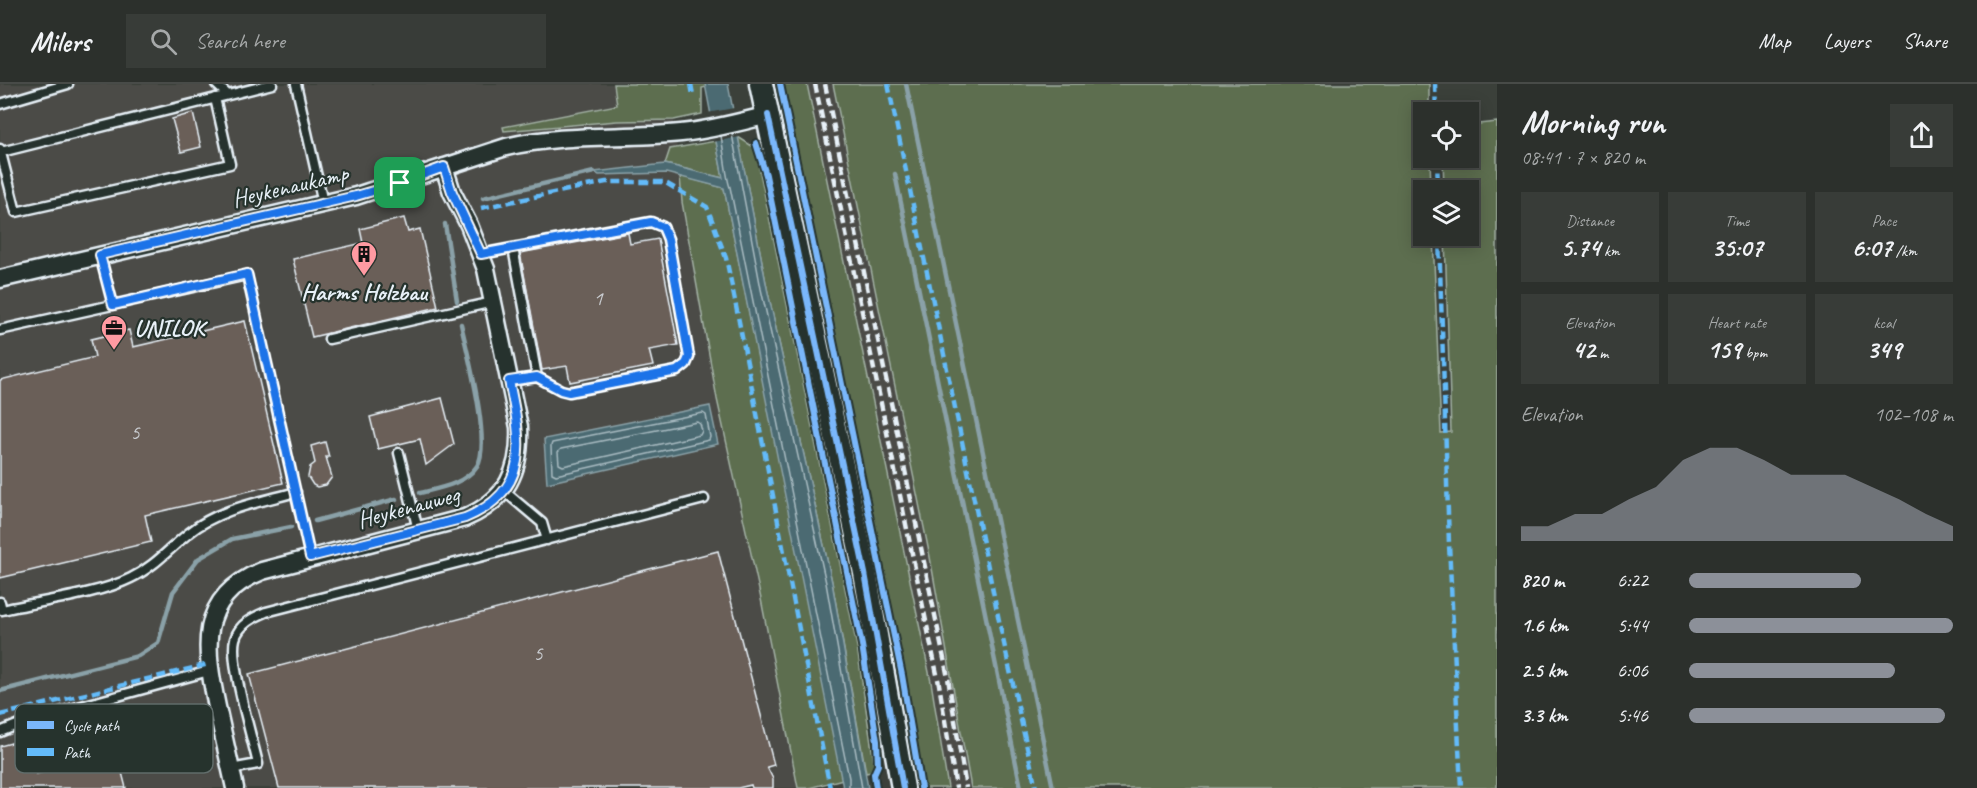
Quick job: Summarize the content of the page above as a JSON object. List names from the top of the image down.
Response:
{
  "streets": {
    "street": ["Heykenaukamp", "Heykenauweg"]
  },
  "crossings": [
    ["Heykenaukamp", "Heykenauweg"]
  ],
  "places": {
    "building": ["Harms Holzbau"],
    "office": ["UNILOK"]
  },
  "house_numbers": ["1", "5", "5"],
  "legend": ["Cycle path", "Path"],
  "page": {
    "header": "Milers",
    "search": "Search here",
    "nav": ["Map", "Layers", "Share"],
    "heading": ["Morning run", "08:41 · 7 × 820 m"],
    "stats": [
      ["Distance", "5.74 km"],
      ["Time", "35:07"],
      ["Pace", "6:07 /km"],
      ["Elevation", "42 m"],
      ["Heart rate", "159 bpm"],
      ["kcal", "349"]
    ],
    "chart": ["Elevation", "102–108 m"],
    "list": [
      {
        "name": "820 m",
        "note": "6:22"
      },
      {
        "name": "1.6 km",
        "note": "5:44"
      },
      {
        "name": "2.5 km",
        "note": "6:06"
      },
      {
        "name": "3.3 km",
        "note": "5:46"
      }
    ]
  }
}
